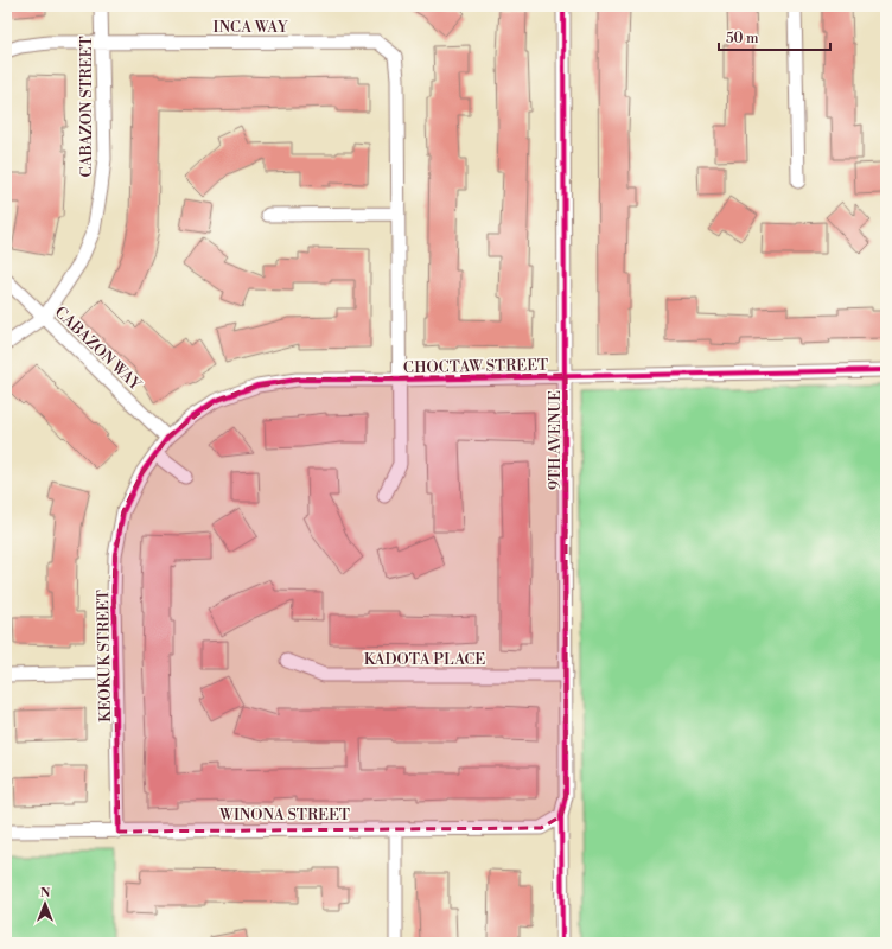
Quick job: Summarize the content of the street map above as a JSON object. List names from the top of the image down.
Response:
{
  "streets": {
    "street": [
      "INCA WAY",
      "CABAZON STREET",
      "CABAZON WAY",
      "CHOCTAW STREET",
      "9TH AVENUE",
      "KEOKUK STREET",
      "KADOTA PLACE",
      "WINONA STREET"
    ]
  },
  "crossings": [
    ["INCA WAY", "CABAZON STREET"],
    ["CABAZON STREET", "CABAZON WAY"],
    ["CABAZON WAY", "CHOCTAW STREET"],
    ["CABAZON WAY", "KEOKUK STREET"],
    ["CHOCTAW STREET", "9TH AVENUE"],
    ["CHOCTAW STREET", "KEOKUK STREET"],
    ["9TH AVENUE", "KADOTA PLACE"],
    ["9TH AVENUE", "WINONA STREET"],
    ["KEOKUK STREET", "WINONA STREET"]
  ],
  "scale_bar": "50 m",
  "north": "top"
}
